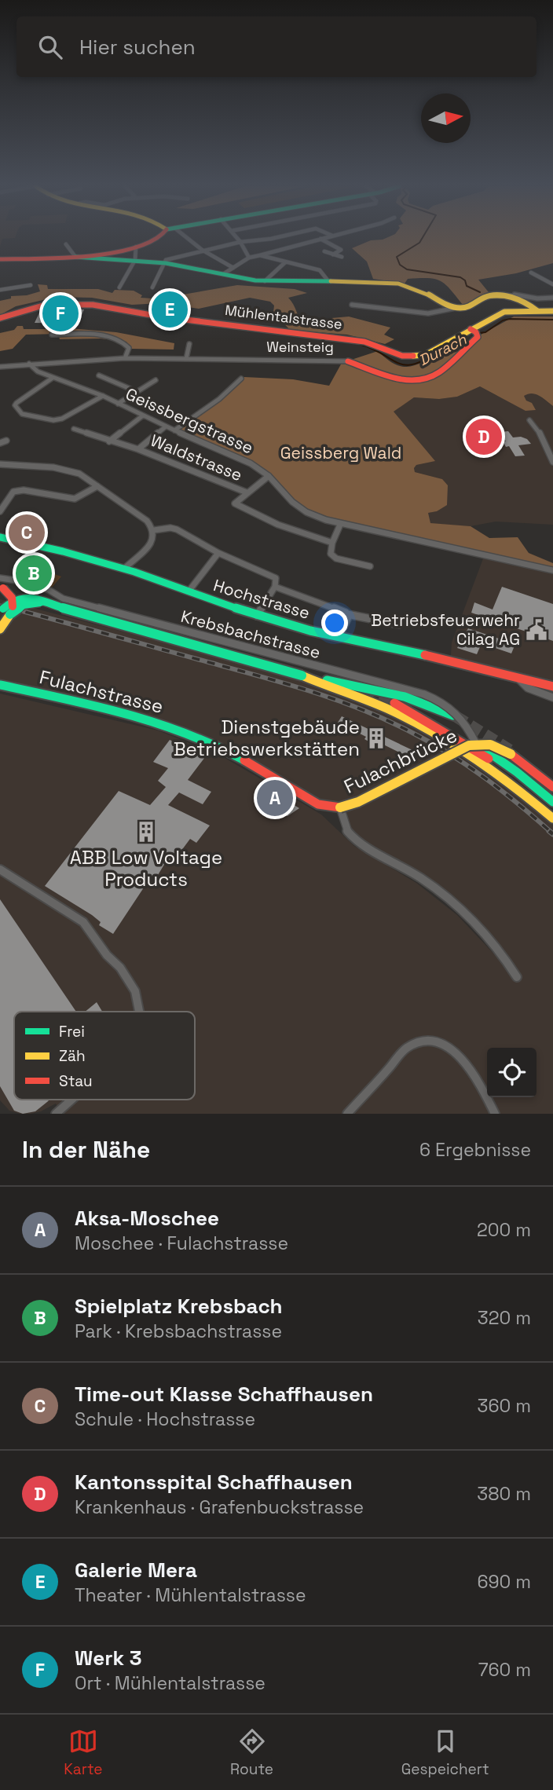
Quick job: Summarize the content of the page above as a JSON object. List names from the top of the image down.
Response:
{
  "streets": {
    "main road": [
      "Mühlentalstrasse",
      "Weinsteig",
      "Hochstrasse",
      "Fulachstrasse",
      "Fulachbrücke"
    ],
    "street": ["Geissbergstrasse", "Waldstrasse", "Krebsbachstrasse"]
  },
  "crossings": [
    ["Mühlentalstrasse", "Weinsteig"],
    ["Weinsteig", "Geissbergstrasse"],
    ["Geissbergstrasse", "Waldstrasse"],
    ["Krebsbachstrasse", "Fulachbrücke"],
    ["Fulachstrasse", "Fulachbrücke"]
  ],
  "water": ["Durach"],
  "parks": ["Geissberg Wald"],
  "places": {
    "public building": ["Betriebsfeuerwehr Cilag AG"],
    "building": ["Dienstgebäude Betriebswerkstätten", "ABB Low Voltage Products"]
  },
  "legend": ["Frei", "Zäh", "Stau"],
  "north": "right",
  "page": {
    "search": "Hier suchen",
    "pins": [
      "E",
      "F",
      "D",
      "C",
      "B",
      "A"
    ],
    "heading": ["In der Nähe", "6 Ergebnisse"],
    "list": [
      {
        "mark": "A",
        "name": "Aksa-Moschee",
        "note": "Moschee · Fulachstrasse",
        "value": "200 m"
      },
      {
        "mark": "B",
        "name": "Spielplatz Krebsbach",
        "note": "Park · Krebsbachstrasse",
        "value": "320 m"
      },
      {
        "mark": "C",
        "name": "Time-out Klasse Schaffhausen",
        "note": "Schule · Hochstrasse",
        "value": "360 m"
      },
      {
        "mark": "D",
        "name": "Kantonsspital Schaffhausen",
        "note": "Krankenhaus · Grafenbuckstrasse",
        "value": "380 m"
      },
      {
        "mark": "E",
        "name": "Galerie Mera",
        "note": "Theater · Mühlentalstrasse",
        "value": "690 m"
      },
      {
        "mark": "F",
        "name": "Werk 3",
        "note": "Ort · Mühlentalstrasse",
        "value": "760 m"
      }
    ],
    "nav": ["Karte", "Route", "Gespeichert"]
  }
}
